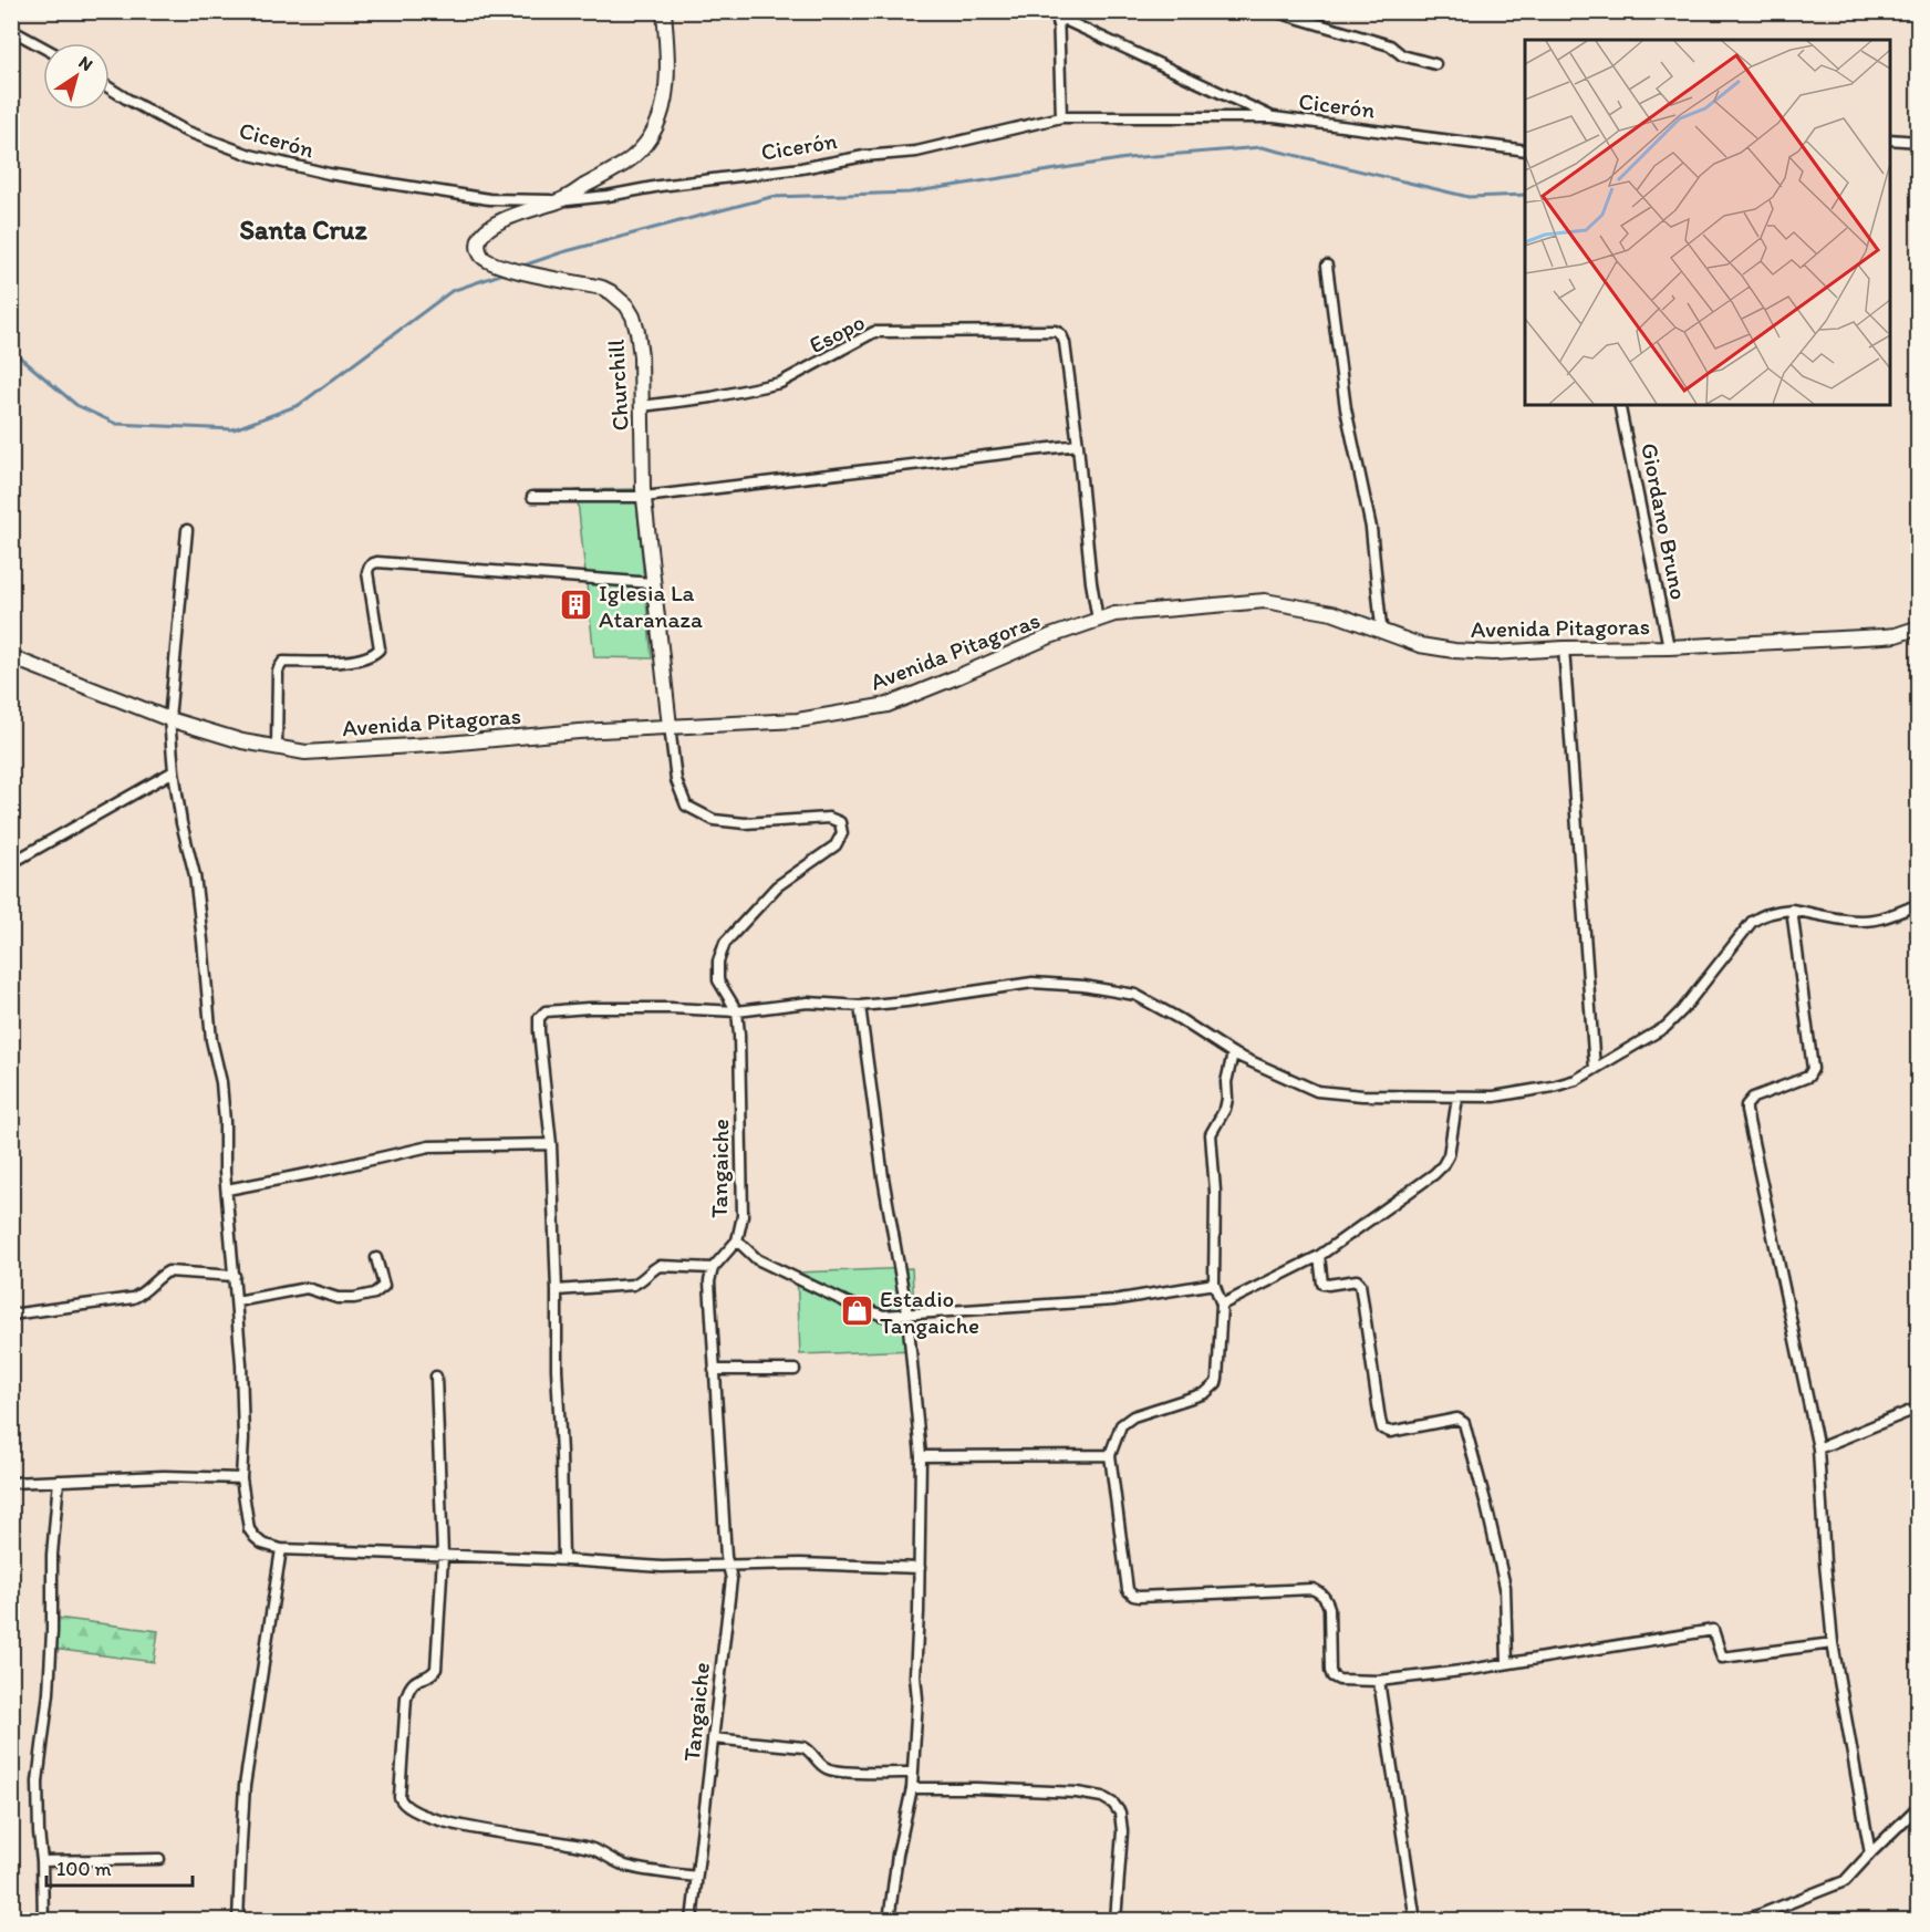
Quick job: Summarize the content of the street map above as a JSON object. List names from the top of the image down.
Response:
{
  "streets": {
    "main road": ["Churchill", "Avenida Pitagoras"],
    "street": [
      "Cicerón",
      "Esopo",
      "Giordano Bruno",
      "Tangaiche"
    ]
  },
  "crossings": [
    ["Cicerón", "Churchill"],
    ["Esopo", "Churchill"],
    ["Churchill", "Avenida Pitagoras"],
    ["Churchill", "Tangaiche"],
    ["Giordano Bruno", "Avenida Pitagoras"],
    ["Avenida Pitagoras", "Tangaiche"]
  ],
  "districts": ["Santa Cruz"],
  "places": {
    "building": ["Iglesia La Ataranaza"],
    "shop": ["Estadio Tangaiche"]
  },
  "scale_bar": "100 m",
  "north": "top right"
}
